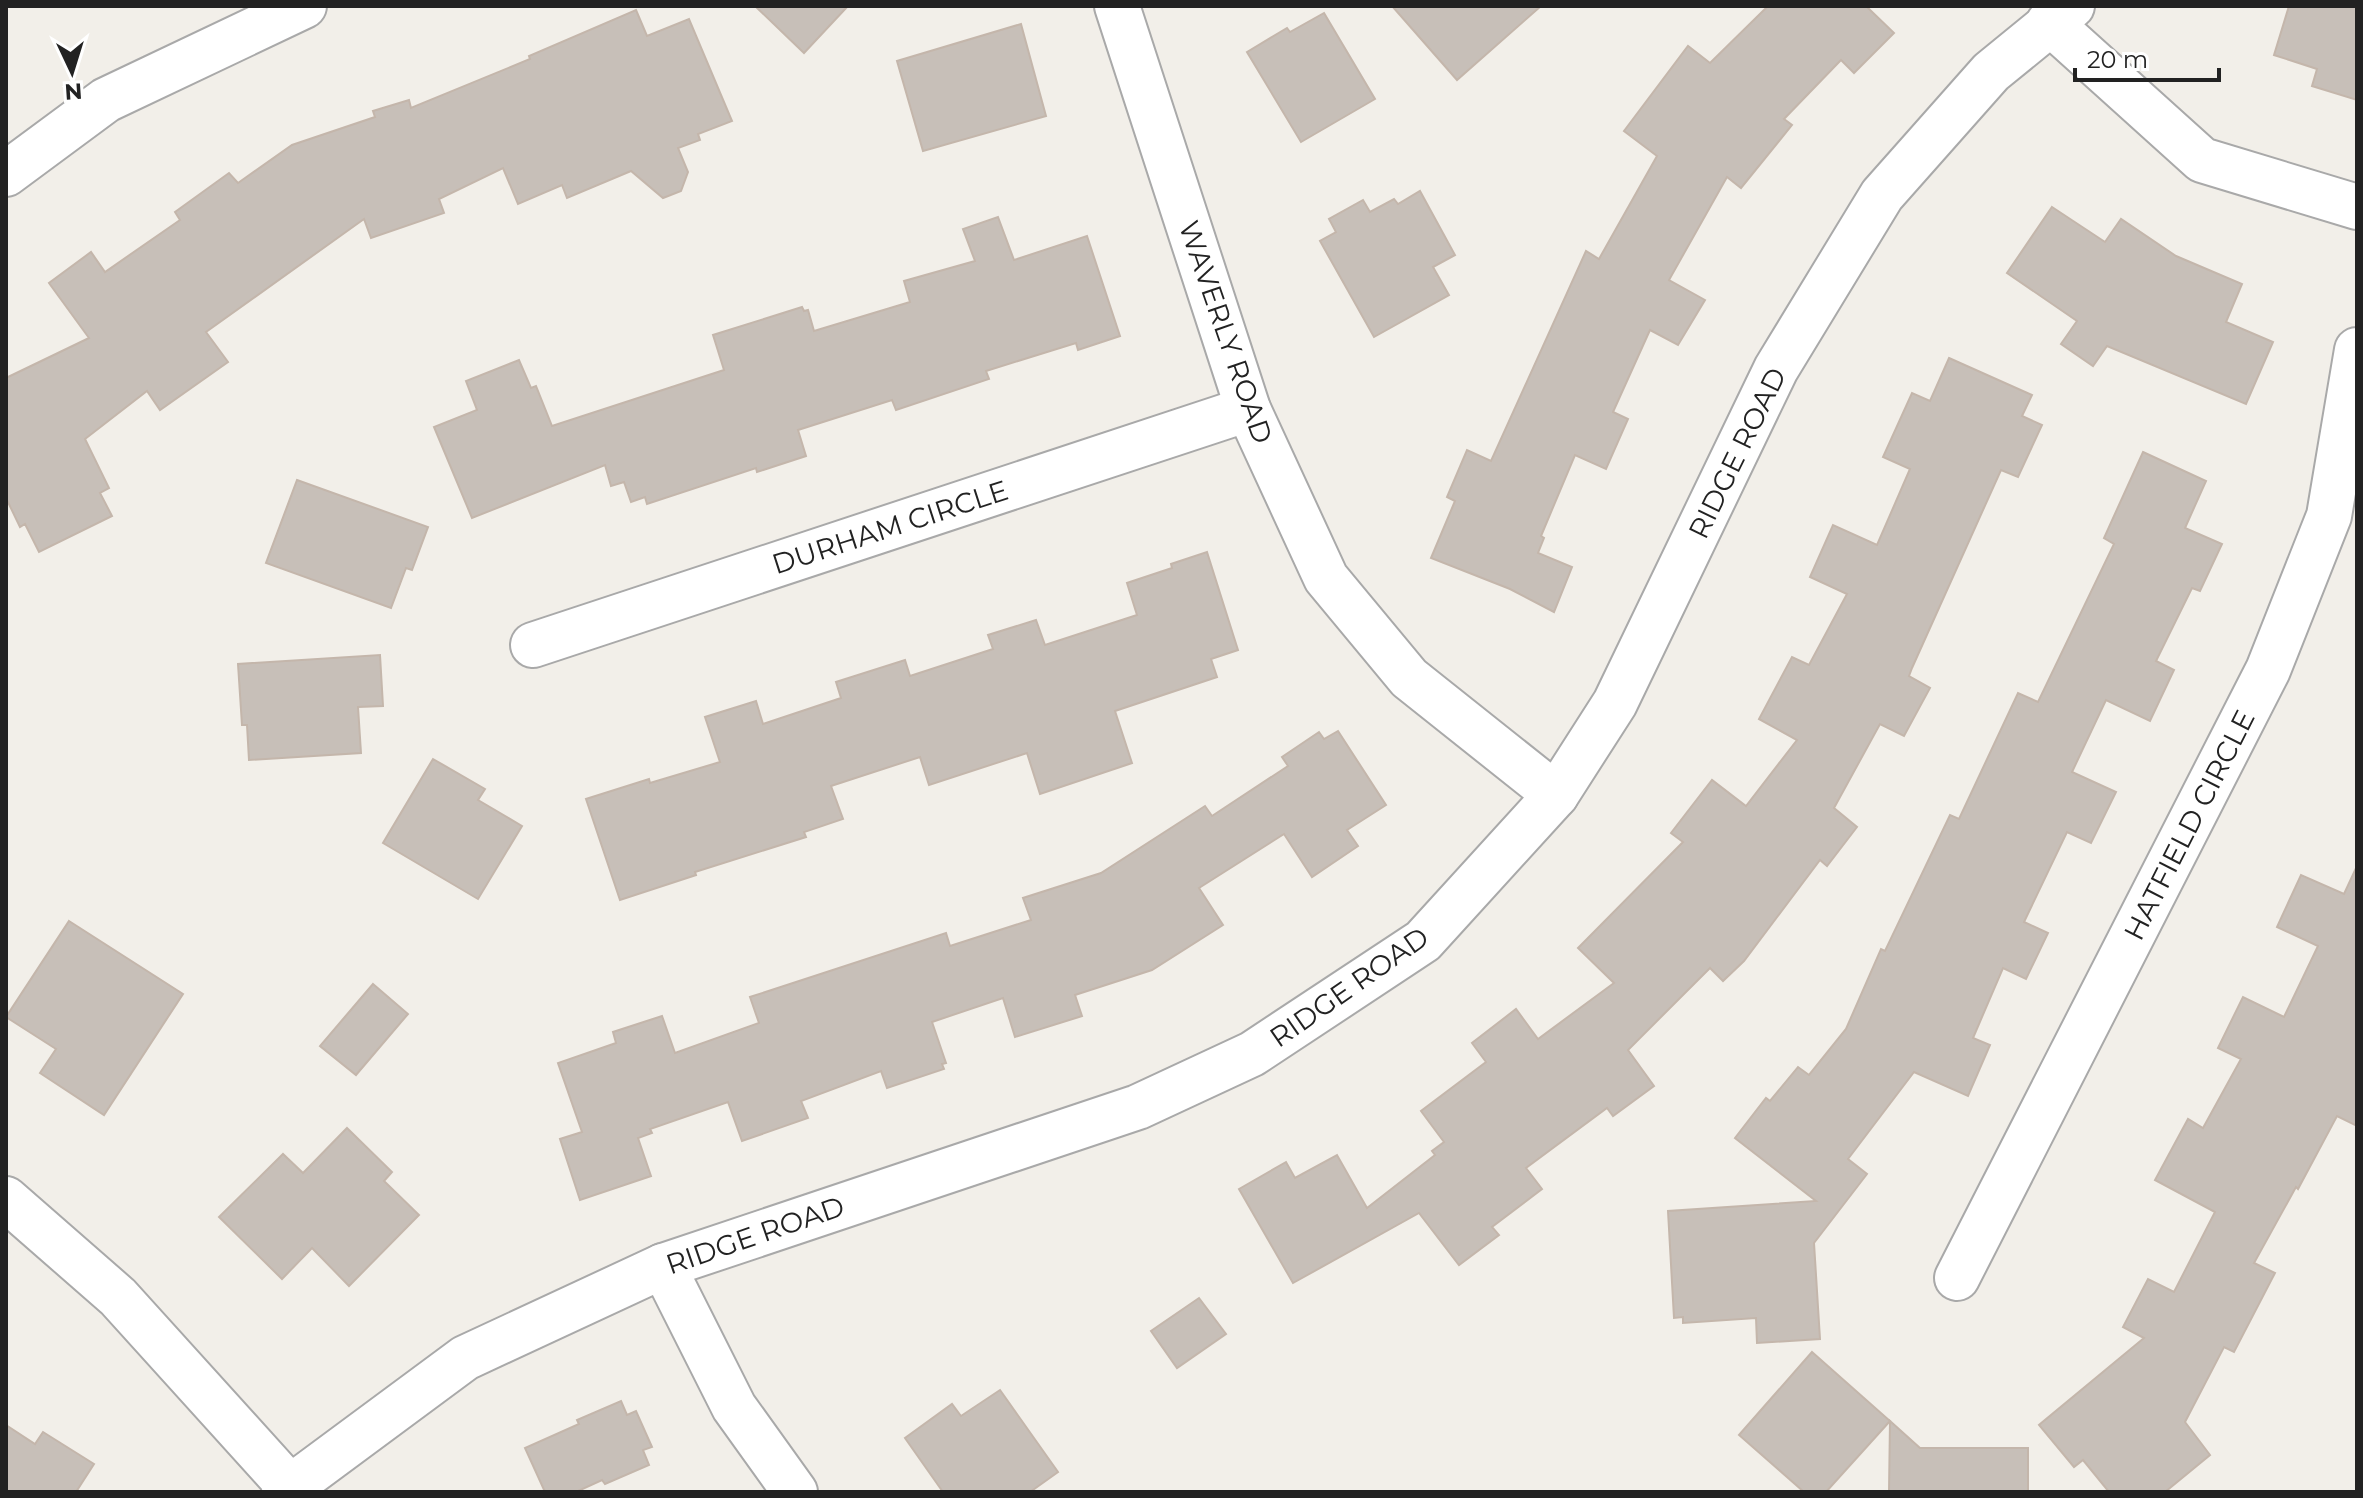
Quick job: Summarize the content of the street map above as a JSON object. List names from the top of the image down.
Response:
{
  "streets": {
    "street": [
      "WAVERLY ROAD",
      "RIDGE ROAD",
      "DURHAM CIRCLE",
      "HATFIELD CIRCLE"
    ]
  },
  "crossings": [
    ["WAVERLY ROAD", "RIDGE ROAD"],
    ["WAVERLY ROAD", "DURHAM CIRCLE"]
  ],
  "scale_bar": "20 m",
  "north": "bottom"
}
